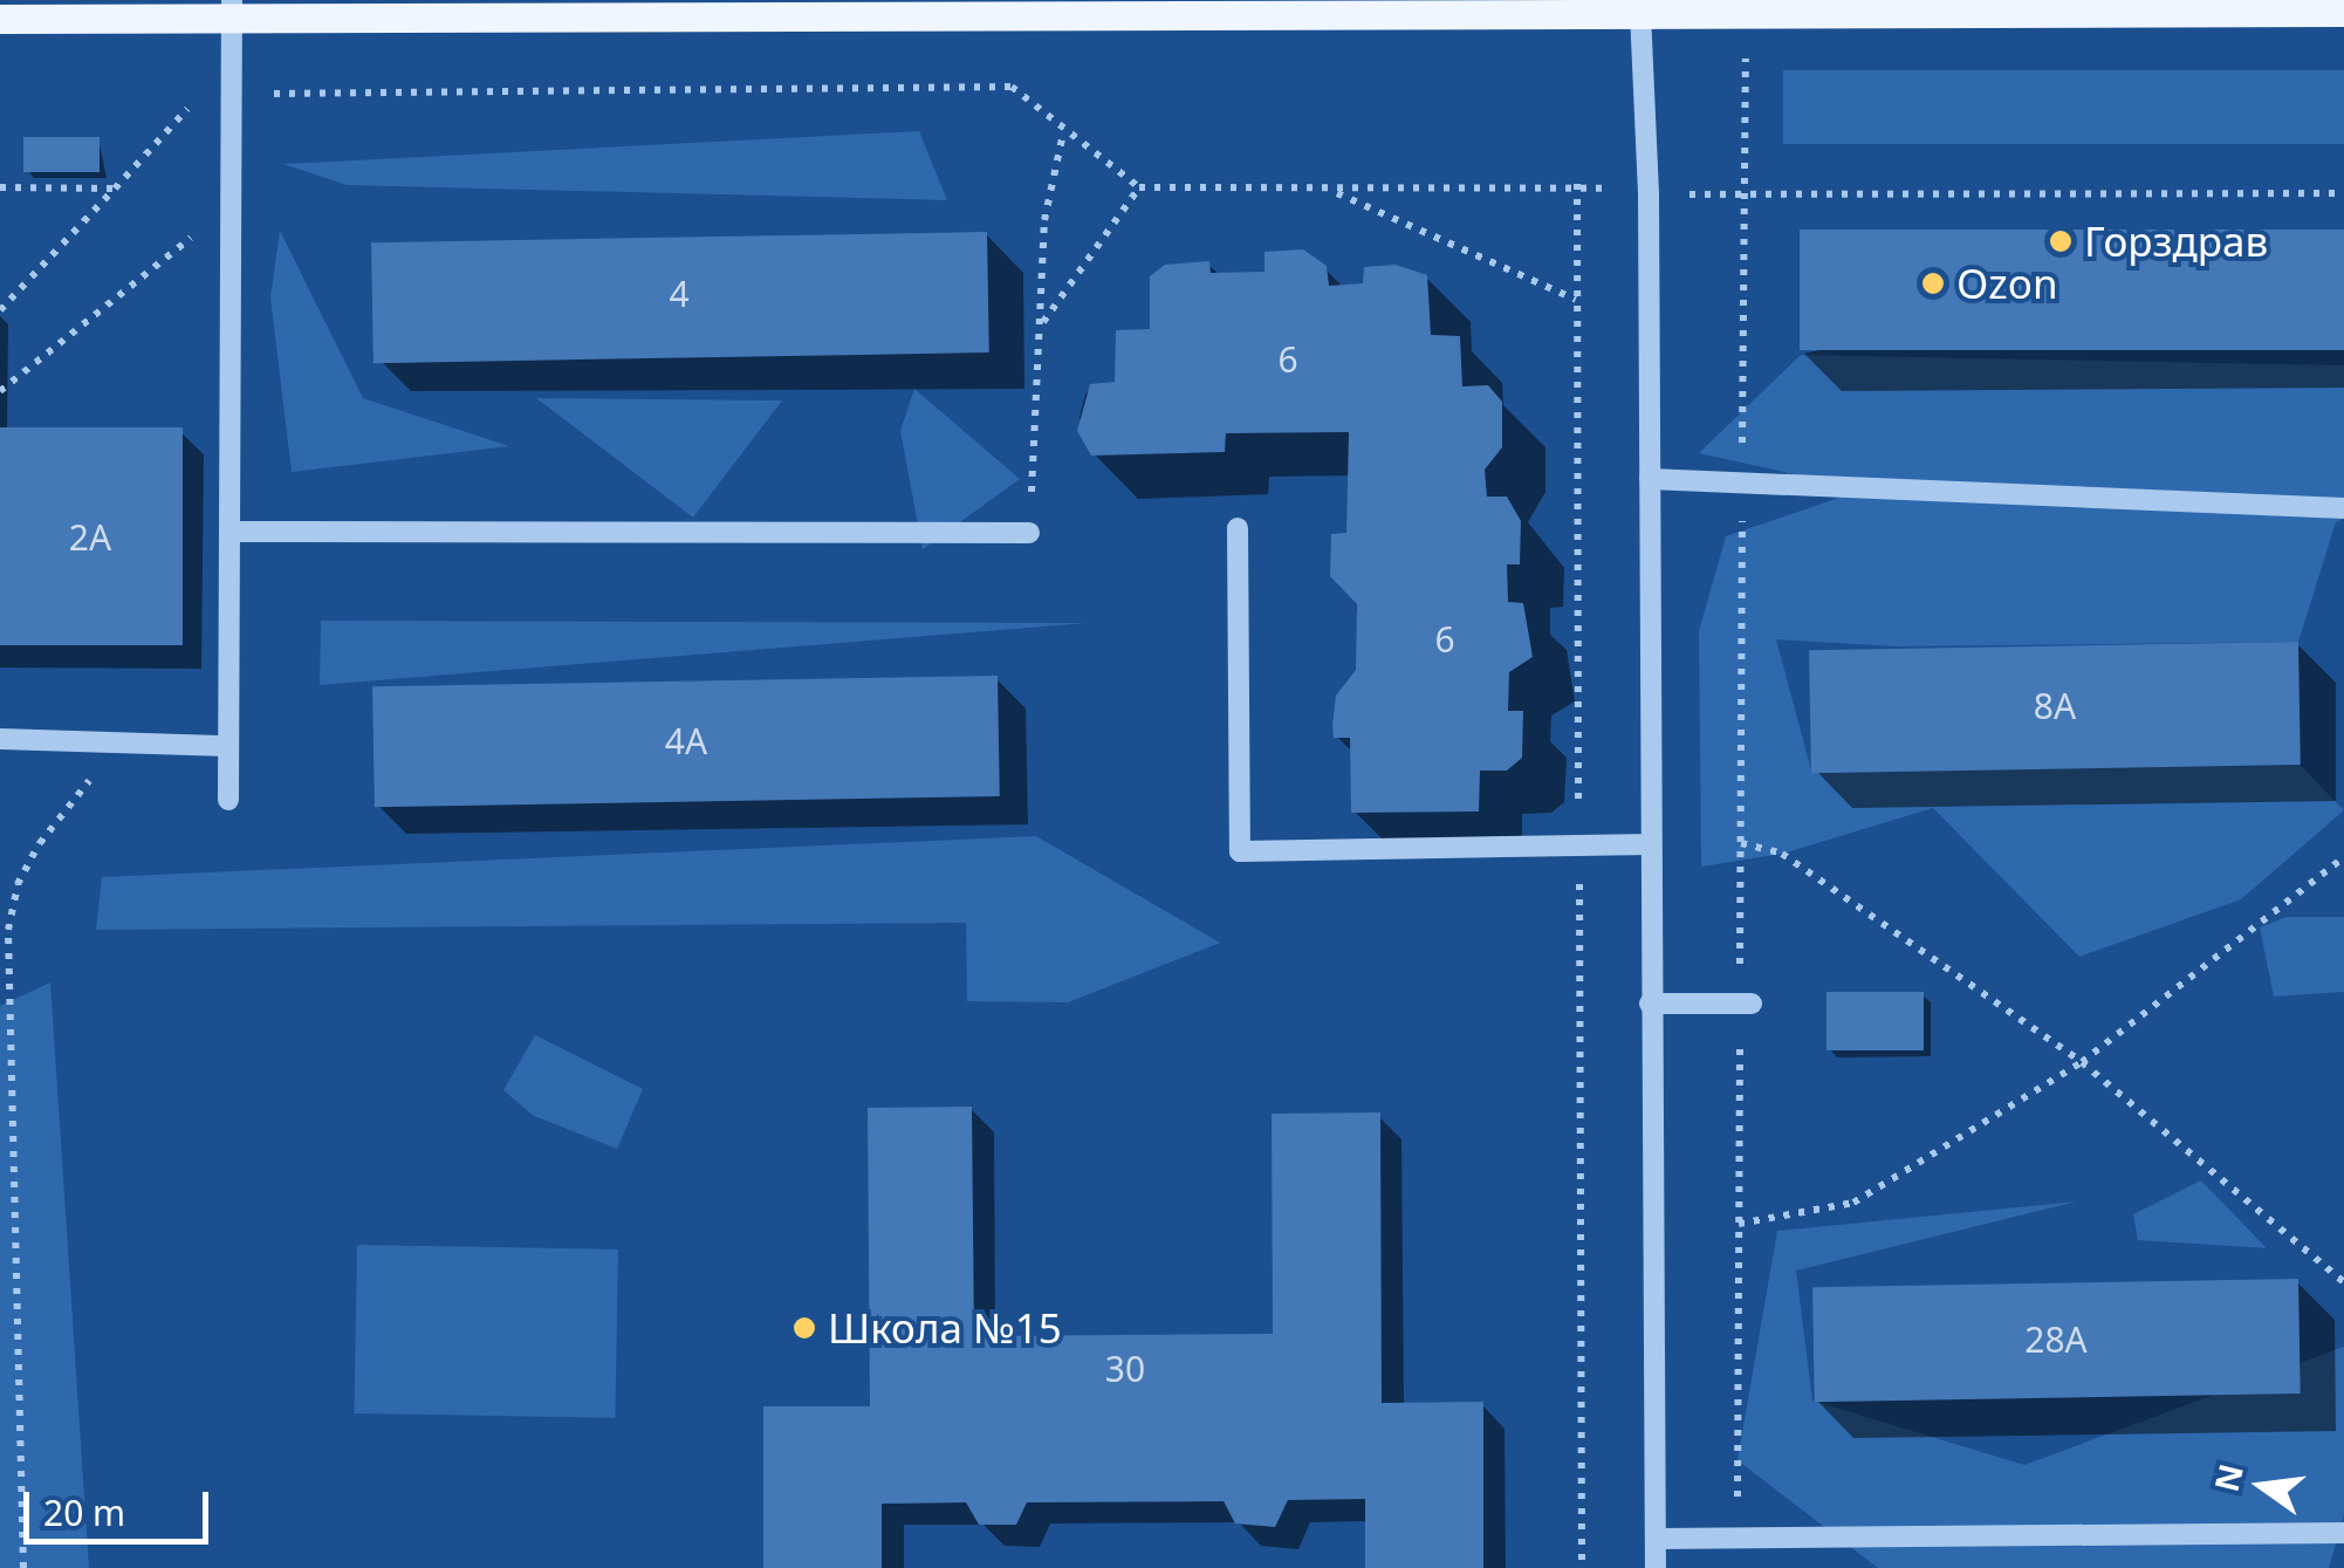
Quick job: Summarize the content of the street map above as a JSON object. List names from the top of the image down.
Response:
{
  "places": ["Горздрав", "Ozon", "Школа №15"],
  "house_numbers": [
    "4",
    "6",
    "2А",
    "6",
    "8А",
    "4А",
    "28А",
    "30"
  ],
  "scale_bar": "20 m",
  "north": "left"
}
